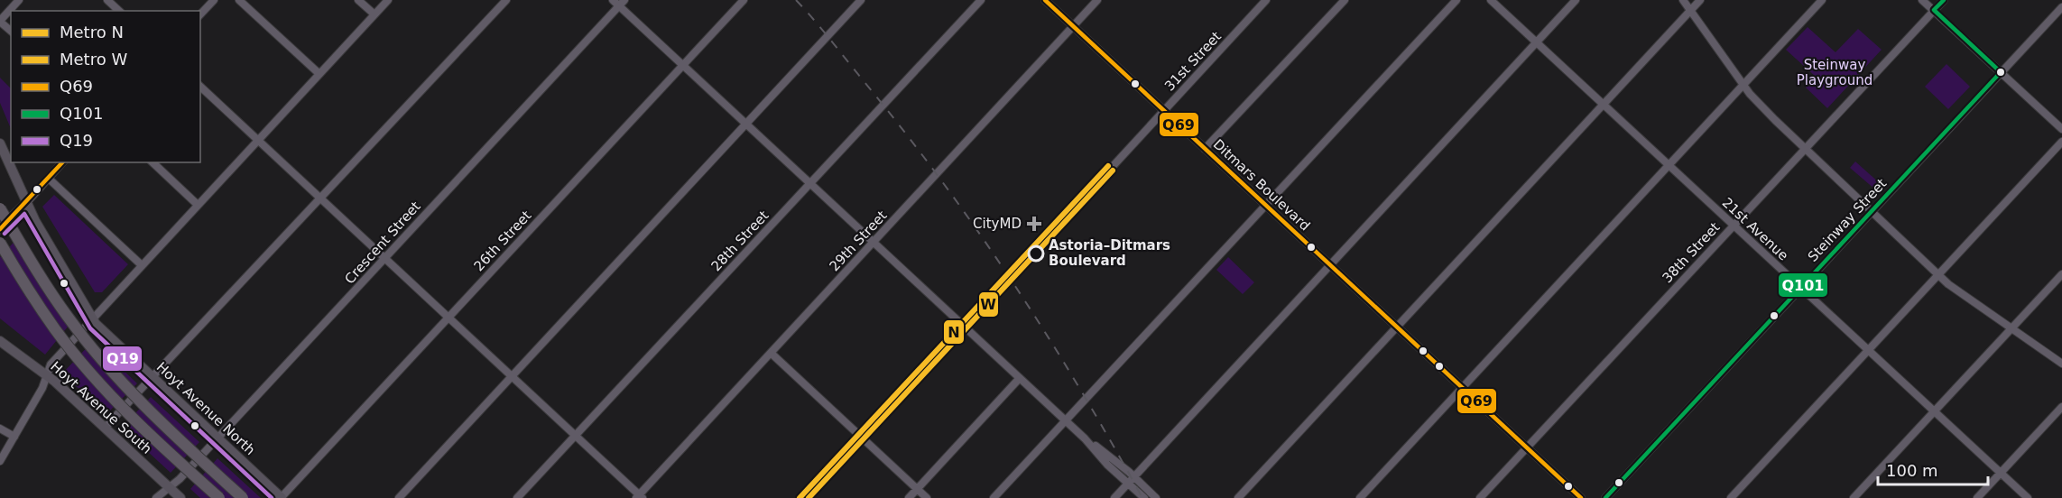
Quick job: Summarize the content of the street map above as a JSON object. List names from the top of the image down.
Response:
{
  "streets": {
    "main road": ["Hoyt Avenue South", "Hoyt Avenue North"],
    "street": [
      "31st Street",
      "Ditmars Boulevard",
      "Steinway Street",
      "21st Avenue",
      "26th Street",
      "28th Street",
      "29th Street",
      "Crescent Street",
      "38th Street"
    ]
  },
  "crossings": [
    ["31st Street", "Ditmars Boulevard"],
    ["Ditmars Boulevard", "29th Street"],
    ["Ditmars Boulevard", "38th Street"],
    ["Steinway Street", "21st Avenue"],
    ["21st Avenue", "38th Street"],
    ["26th Street", "Hoyt Avenue North"],
    ["Crescent Street", "Hoyt Avenue South"],
    ["Crescent Street", "Hoyt Avenue North"]
  ],
  "parks": ["Steinway Playground"],
  "places": {
    "health": ["CityMD"],
    "other": ["Astoria–Ditmars Boulevard"]
  },
  "lines": [
    "transit line Q69",
    "transit line Q101",
    "metro line N",
    "metro line W",
    "transit line Q19"
  ],
  "legend": [
    "Metro N",
    "Metro W",
    "Q69",
    "Q101",
    "Q19"
  ],
  "scale_bar": "100 m"
}
